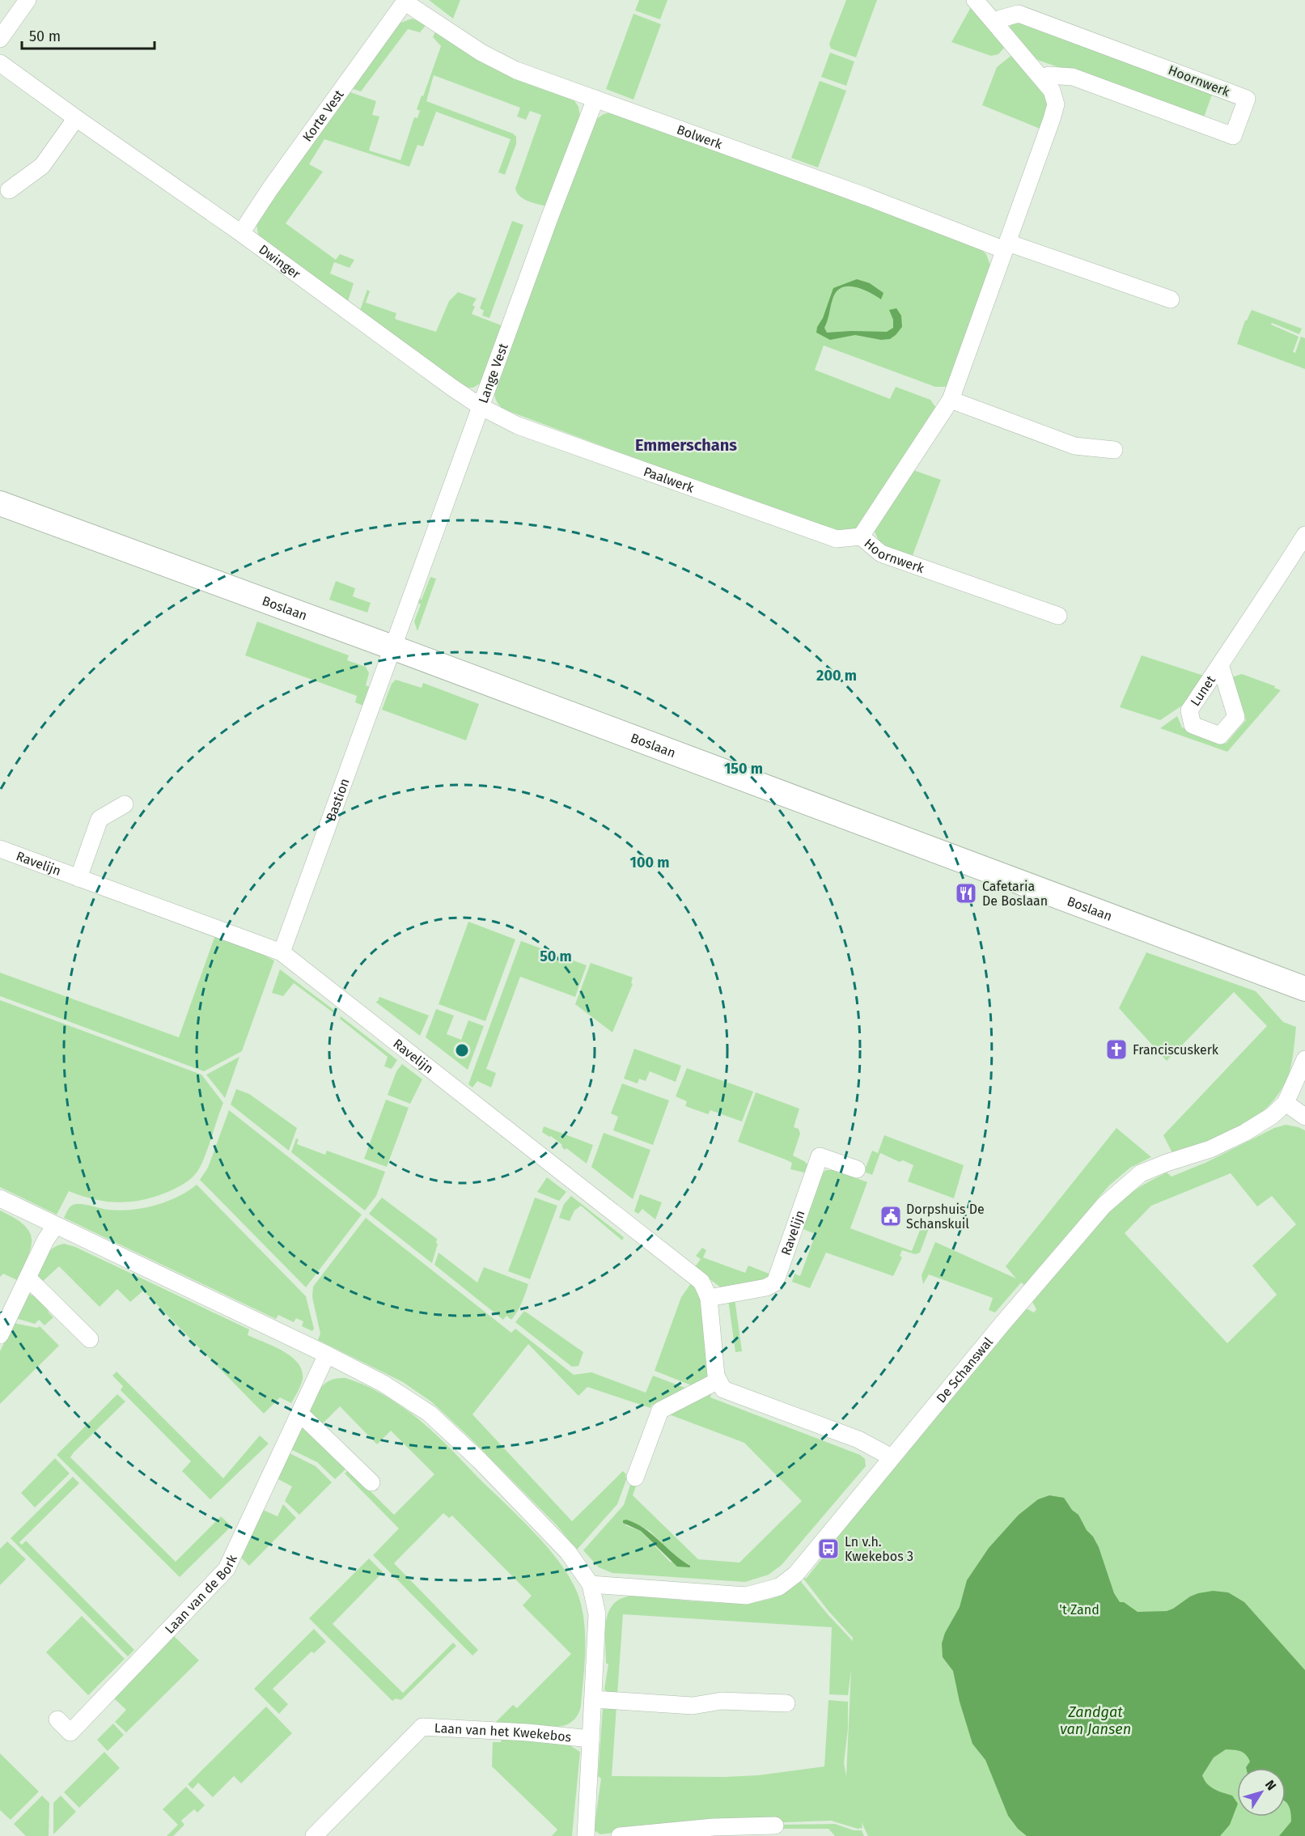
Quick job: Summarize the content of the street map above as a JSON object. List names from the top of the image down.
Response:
{
  "streets": {
    "main road": ["Boslaan"],
    "street": [
      "Hoornwerk",
      "Korte Vest",
      "Bolwerk",
      "Dwinger",
      "Lange Vest",
      "Paalwerk",
      "Lunet",
      "Bastion",
      "Ravelijn",
      "De Schanswal",
      "Laan van de Bork",
      "Laan van het Kwekebos"
    ]
  },
  "crossings": [
    ["Hoornwerk", "Bolwerk"],
    ["Hoornwerk", "Paalwerk"],
    ["Korte Vest", "Bolwerk"],
    ["Korte Vest", "Dwinger"],
    ["Bolwerk", "Lange Vest"],
    ["Dwinger", "Lange Vest"],
    ["Dwinger", "Paalwerk"],
    ["Lange Vest", "Paalwerk"],
    ["Lange Vest", "Boslaan"],
    ["Lange Vest", "Bastion"],
    ["Boslaan", "Bastion"],
    ["Bastion", "Ravelijn"],
    ["De Schanswal", "Laan van het Kwekebos"]
  ],
  "districts": ["Emmerschans"],
  "water": ["Zandgat van Jansen"],
  "parks": ["'t Zand"],
  "places": {
    "restaurant": ["Cafetaria De Boslaan"],
    "church": ["Franciscuskerk"],
    "public building": ["Dorpshuis De Schanskuil"],
    "bus stop": ["Ln v.h. Kwekebos 3"]
  },
  "scale_bar": "50 m",
  "north": "top right",
  "rings": [
    "200 m",
    "150 m",
    "100 m",
    "50 m"
  ]
}
